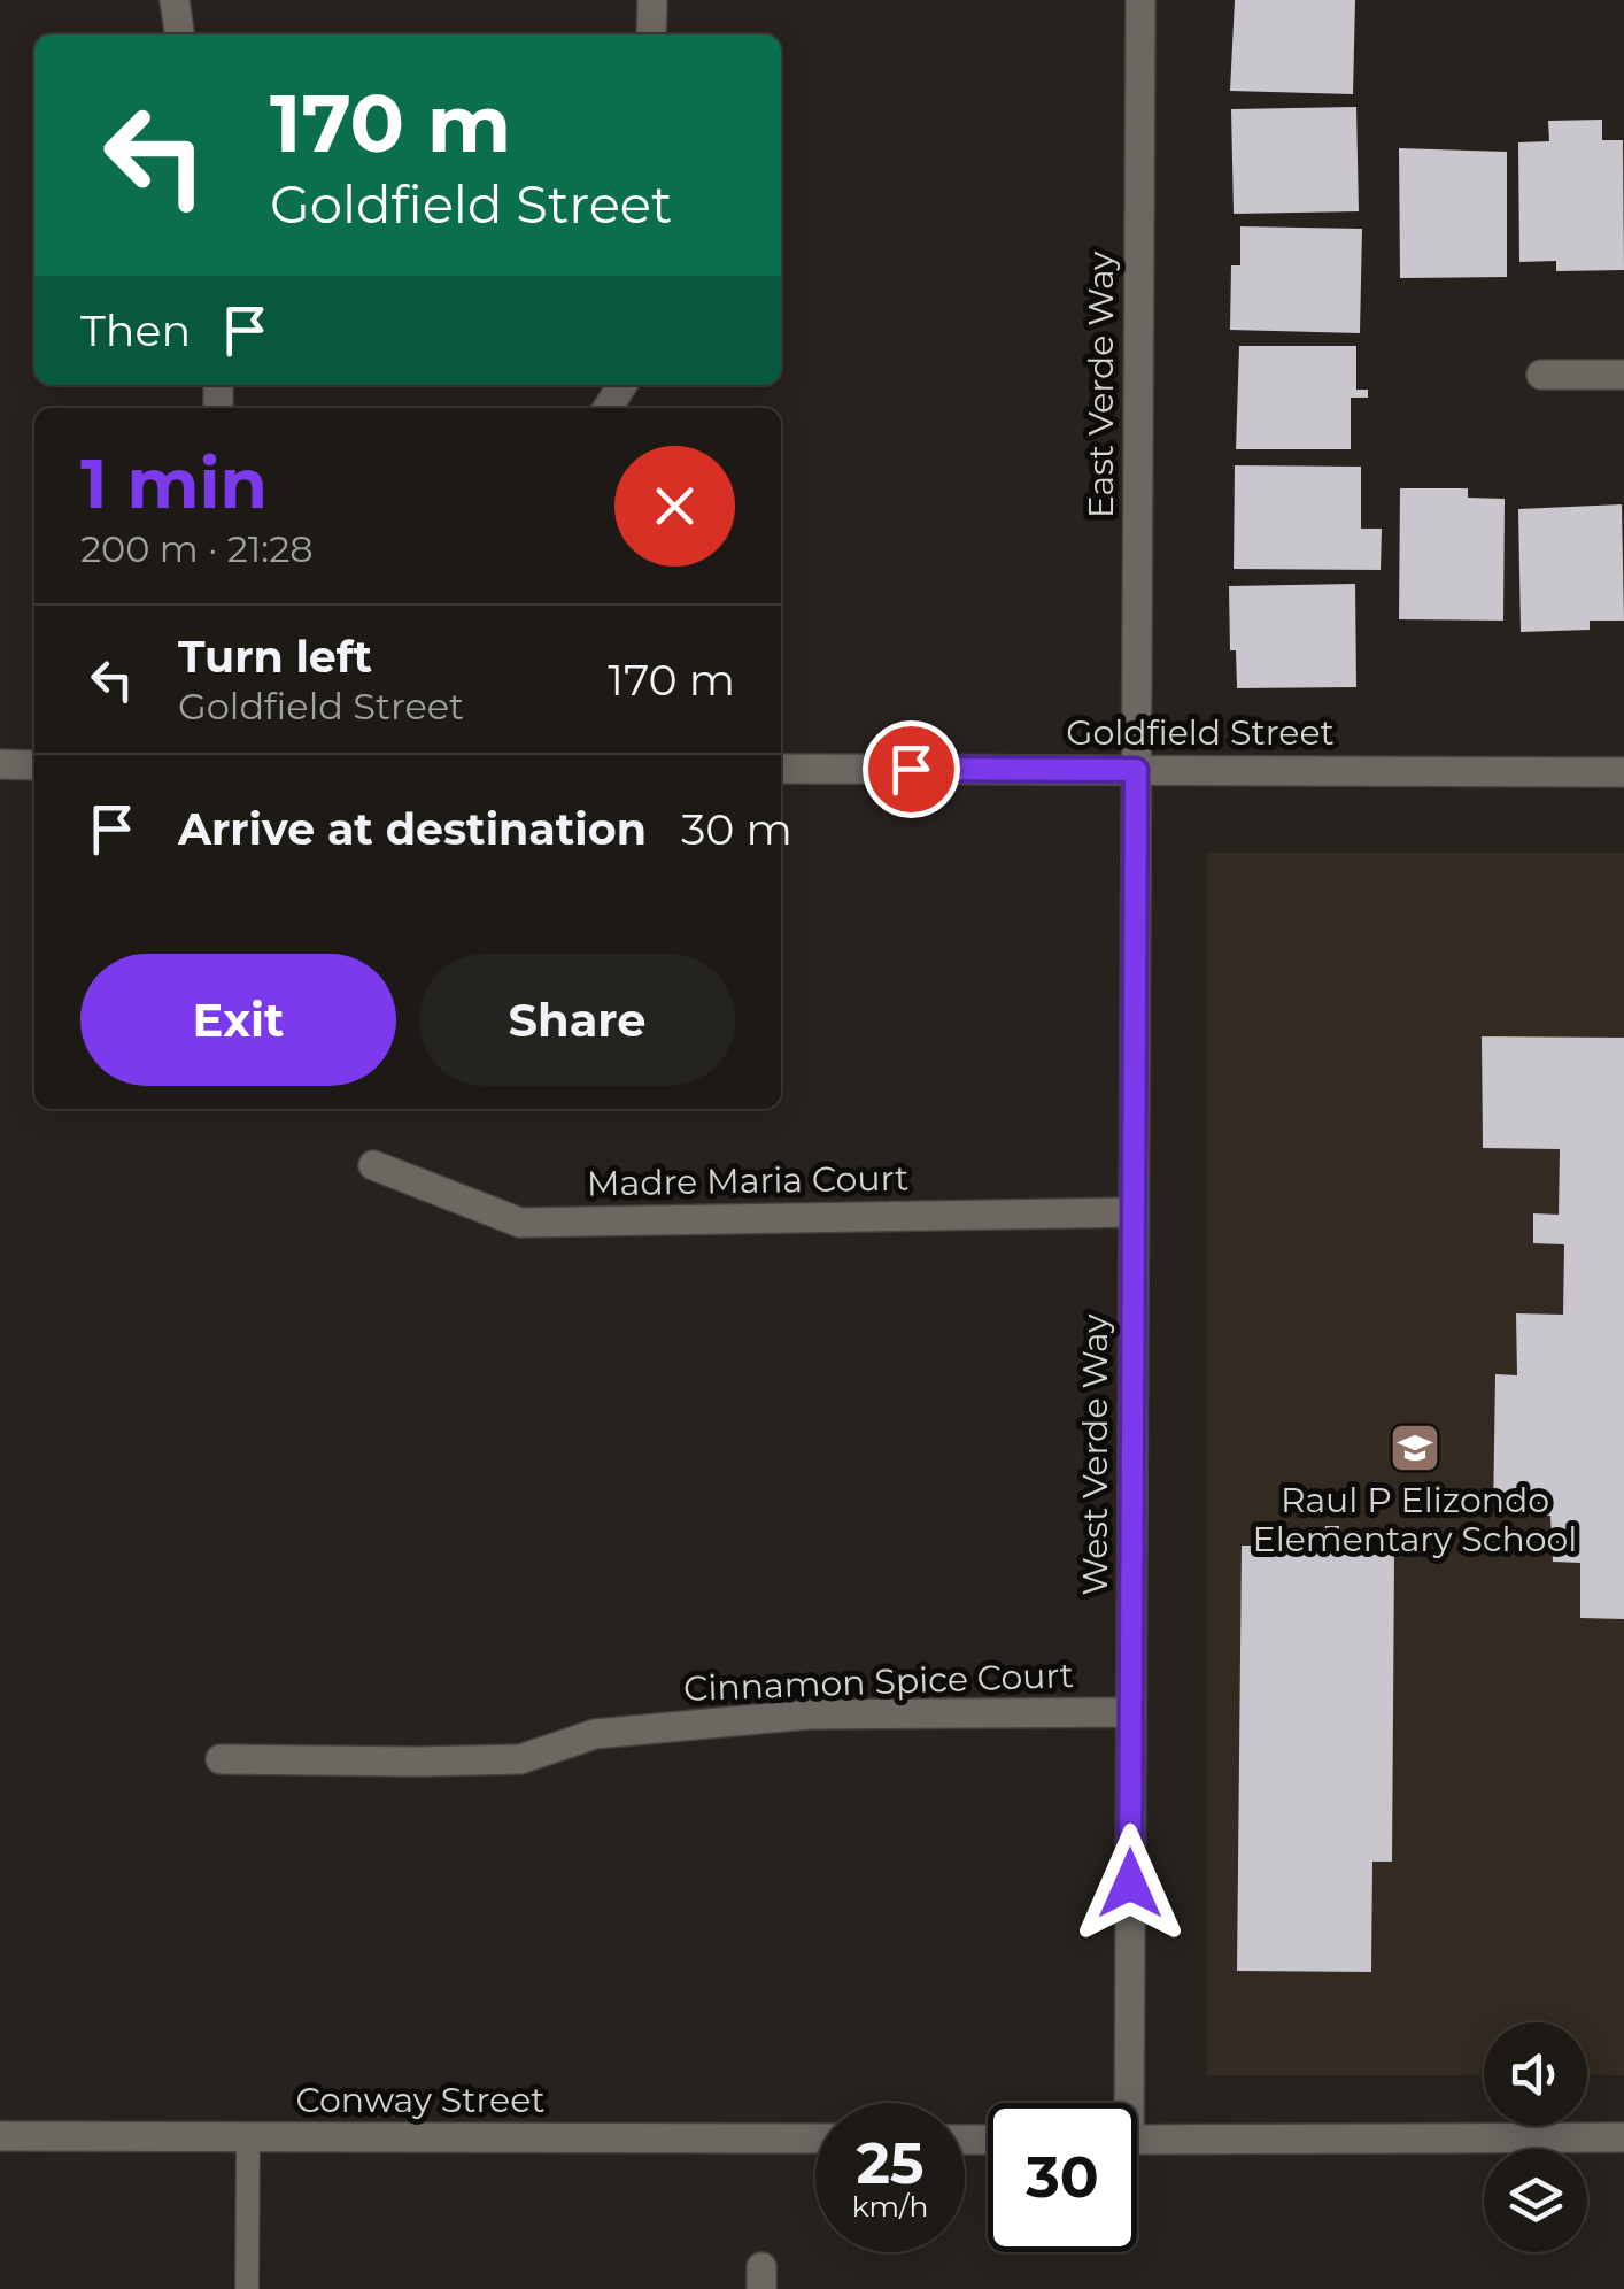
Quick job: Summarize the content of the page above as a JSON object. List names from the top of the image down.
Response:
{
  "streets": {
    "street": [
      "East Verde Way",
      "Goldfield Street",
      "Madre Maria Court",
      "West Verde Way",
      "Cinnamon Spice Court",
      "Conway Street"
    ]
  },
  "crossings": [
    ["East Verde Way", "Goldfield Street"],
    ["East Verde Way", "West Verde Way"],
    ["Goldfield Street", "West Verde Way"],
    ["Madre Maria Court", "West Verde Way"],
    ["West Verde Way", "Cinnamon Spice Court"]
  ],
  "places": {
    "school or university": ["Raul P Elizondo Elementary School"]
  },
  "page": {
    "turn": ["170 m", "Goldfield Street"],
    "then": "Then",
    "heading": ["1 min", "200 m · 21:28"],
    "list": [
      {
        "name": "Turn left",
        "note": "Goldfield Street",
        "value": "170 m"
      },
      {
        "name": "Arrive at destination",
        "value": "30 m"
      }
    ],
    "buttons": ["Exit", "Share"],
    "speed": "25 km/h",
    "limit": "30"
  }
}
